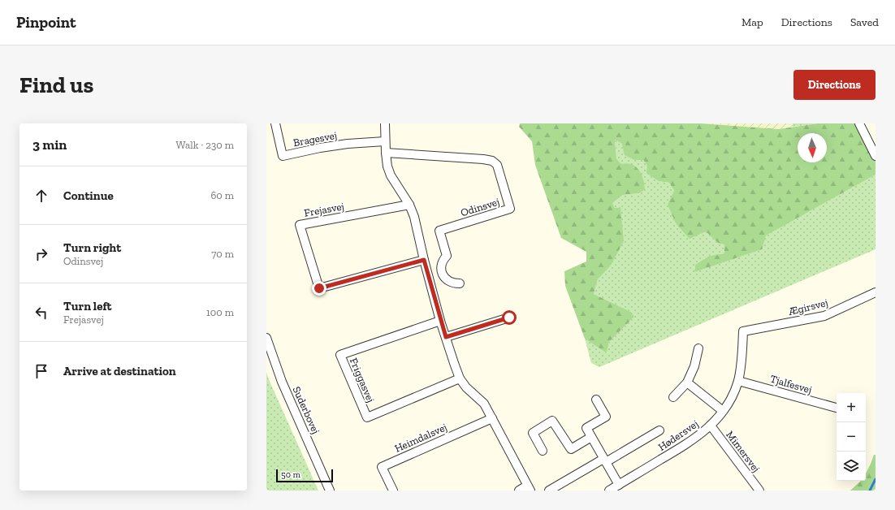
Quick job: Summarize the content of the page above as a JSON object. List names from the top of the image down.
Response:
{
  "streets": {
    "street": [
      "Bragesvej",
      "Odinsvej",
      "Frejasvej",
      "Ægirsvej",
      "Friggasvej",
      "Tjalfesvej",
      "Suderbovej",
      "Hødersvej",
      "Heimdalsvej",
      "Mimersvej"
    ]
  },
  "crossings": [
    ["Ægirsvej", "Hødersvej"],
    ["Tjalfesvej", "Hødersvej"],
    ["Hødersvej", "Mimersvej"]
  ],
  "scale_bar": "50 m",
  "north": "bottom",
  "page": {
    "header": "Pinpoint",
    "nav": ["Map", "Directions", "Saved"],
    "buttons": "Directions",
    "title": "Find us",
    "heading": ["3 min", "Walk · 230 m"],
    "list": [
      ["Continue", "60 m"],
      ["Turn right", "Odinsvej", "70 m"],
      ["Turn left", "Frejasvej", "100 m"],
      "Arrive at destination"
    ],
    "map_buttons": ["+", "−"],
    "scale": "50 m"
  }
}
